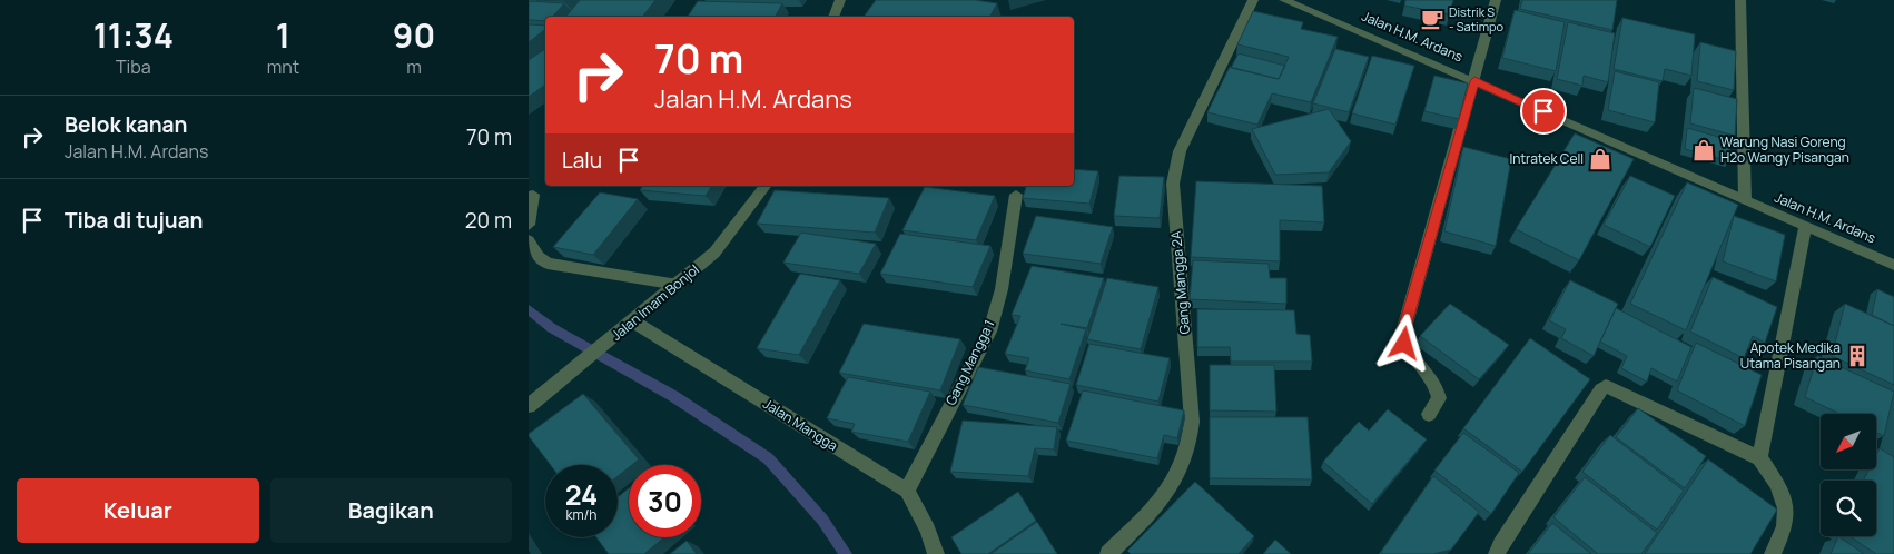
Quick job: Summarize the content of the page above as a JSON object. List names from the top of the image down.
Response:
{
  "streets": {
    "street": [
      "Jalan H.M. Ardans",
      "Gang Mangga 2A",
      "Jalan Imam Bonjol",
      "Gang Mangga 1",
      "Jalan Mangga"
    ]
  },
  "crossings": [
    ["Jalan Imam Bonjol", "Jalan Mangga"],
    ["Gang Mangga 1", "Jalan Mangga"]
  ],
  "places": {
    "cafe": ["Distrik S - Satimpo"],
    "shop": ["Warung Nasi Goreng H2o Wangy Pisangan", "Intratek Cell"],
    "building": ["Apotek Medika Utama Pisangan"]
  },
  "north": "bottom left",
  "page": {
    "eta": [
      "11:34",
      "Tiba",
      "1",
      "mnt",
      "90",
      "m"
    ],
    "turn": ["70 m", "Jalan H.M. Ardans"],
    "list": [
      {
        "name": "Belok kanan",
        "note": "Jalan H.M. Ardans",
        "value": "70 m"
      },
      {
        "name": "Tiba di tujuan",
        "value": "20 m"
      }
    ],
    "then": "Lalu",
    "speed": "24 km/h",
    "limit": "30",
    "buttons": ["Keluar", "Bagikan"]
  }
}
